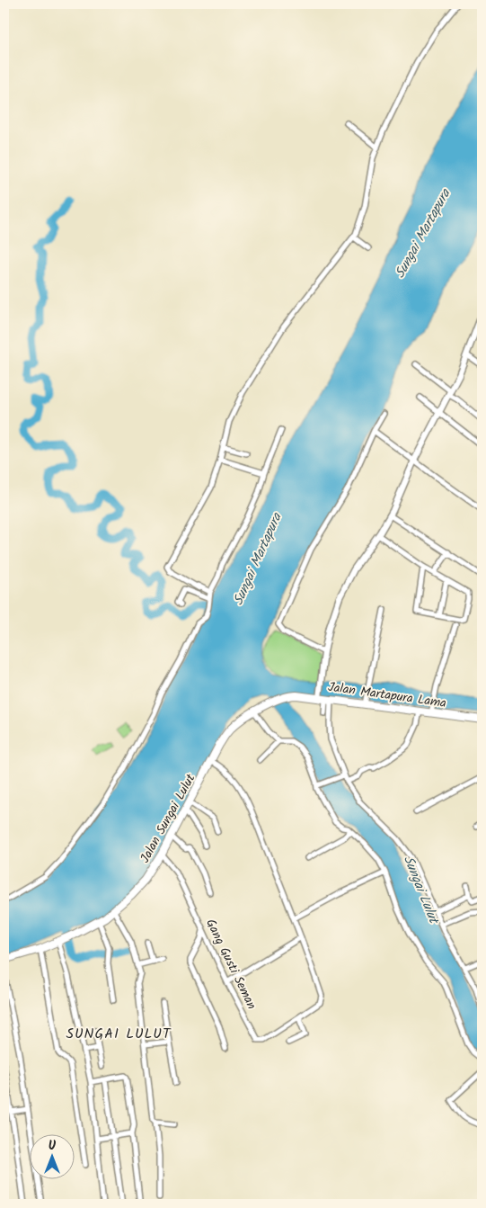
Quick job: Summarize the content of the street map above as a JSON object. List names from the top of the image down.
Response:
{
  "streets": {
    "main road": ["Jalan Martapura Lama", "Jalan Sungai Lulut"],
    "street": ["Gang Gusti Seman"]
  },
  "crossings": [
    ["Jalan Martapura Lama", "Jalan Sungai Lulut"],
    ["Jalan Sungai Lulut", "Gang Gusti Seman"]
  ],
  "districts": ["SUNGAI LULUT"],
  "water": ["Sungai Martapura", "Sungai Lulut"],
  "north": "top"
}
